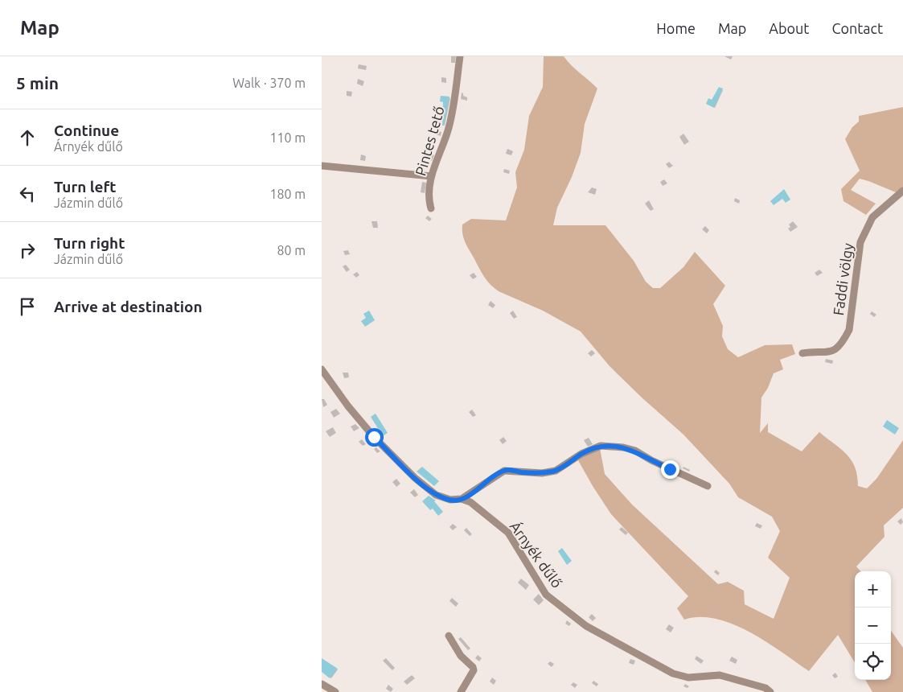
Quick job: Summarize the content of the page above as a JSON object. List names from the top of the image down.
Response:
{
  "streets": {
    "street": ["Pintes tető", "Faddi völgy", "Árnyék dűlő"]
  },
  "page": {
    "header": "Map",
    "nav": [
      "Home",
      "Map",
      "About",
      "Contact"
    ],
    "heading": ["5 min", "Walk · 370 m"],
    "list": [
      ["Continue", "Árnyék dűlő", "110 m"],
      ["Turn left", "Jázmin dűlő", "180 m"],
      ["Turn right", "Jázmin dűlő", "80 m"],
      "Arrive at destination"
    ],
    "map_buttons": ["+", "−"]
  }
}
